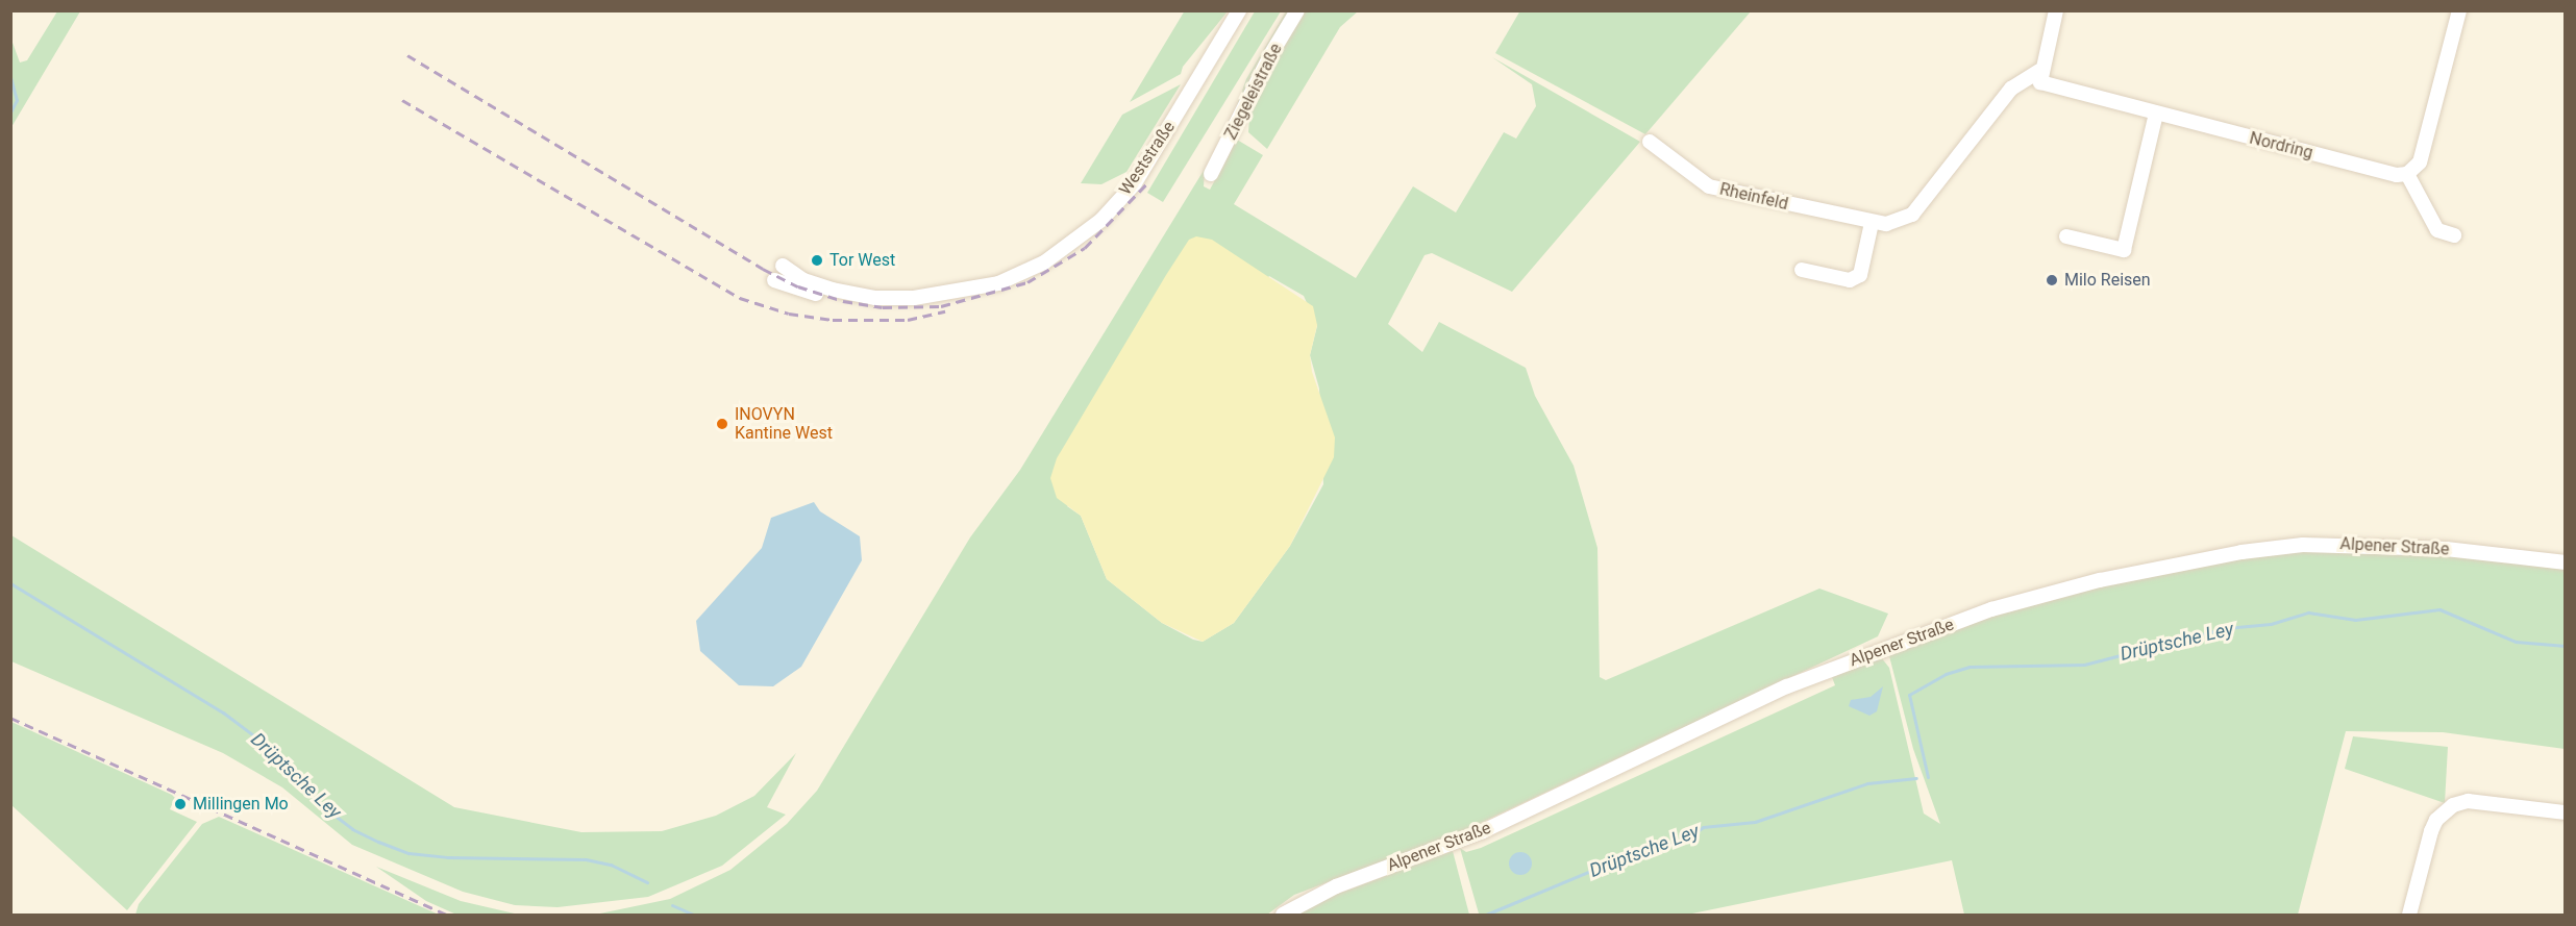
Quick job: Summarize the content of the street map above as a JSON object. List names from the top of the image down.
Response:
{
  "streets": {
    "street": [
      "Ziegeleistraße",
      "Nordring",
      "Weststraße",
      "Rheinfeld",
      "Alpener Straße"
    ]
  },
  "crossings": [
    ["Nordring", "Rheinfeld"]
  ],
  "water": ["Drüptsche Ley"],
  "places": [
    "Tor West",
    "Milo Reisen",
    "INOVYN Kantine West",
    "Millingen Mo"
  ]
}
